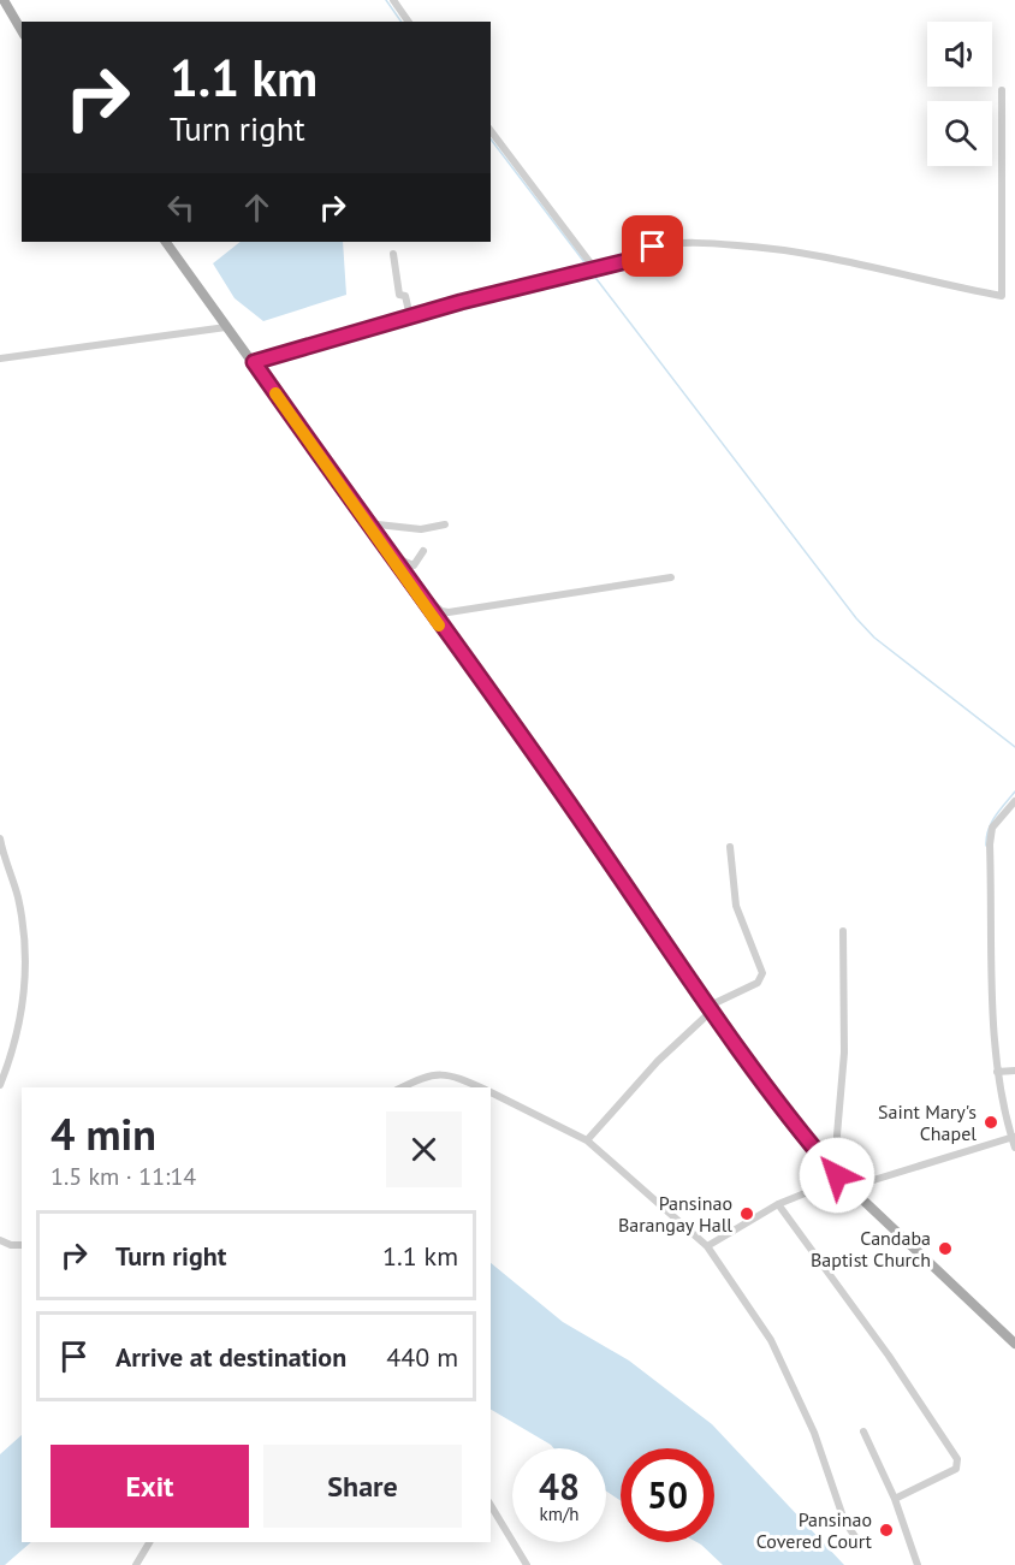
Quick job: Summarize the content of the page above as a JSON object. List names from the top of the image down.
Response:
{
  "places": [
    "Saint Mary's Chapel",
    "Pansinao Barangay Hall",
    "Candaba Baptist Church",
    "Pansinao Covered Court"
  ],
  "page": {
    "turn": ["1.1 km", "Turn right"],
    "heading": ["4 min", "1.5 km · 11:14"],
    "list": [
      {
        "name": "Turn right",
        "value": "1.1 km"
      },
      {
        "name": "Arrive at destination",
        "value": "440 m"
      }
    ],
    "buttons": ["Exit", "Share"],
    "speed": "48 km/h",
    "limit": "50"
  }
}
